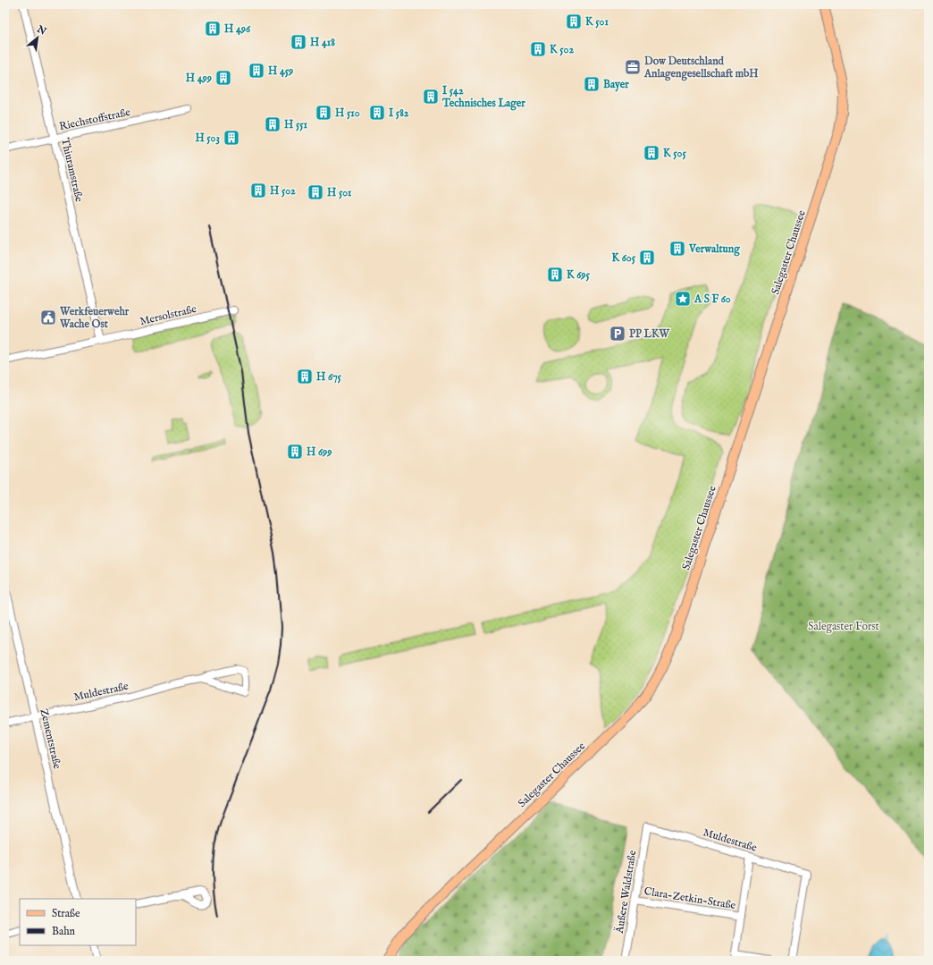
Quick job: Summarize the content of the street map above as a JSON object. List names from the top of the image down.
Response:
{
  "streets": {
    "main road": ["Salegaster Chaussee"],
    "street": [
      "Riechstoffstraße",
      "Thiuramstraße",
      "Mersolstraße",
      "Muldestraße",
      "Zementstraße",
      "Äußere Waldstraße",
      "Clara-Zetkin-Straße"
    ]
  },
  "crossings": [
    ["Riechstoffstraße", "Thiuramstraße"],
    ["Thiuramstraße", "Mersolstraße"],
    ["Muldestraße", "Zementstraße"],
    ["Muldestraße", "Äußere Waldstraße"],
    ["Muldestraße", "Clara-Zetkin-Straße"],
    ["Äußere Waldstraße", "Clara-Zetkin-Straße"]
  ],
  "parks": ["Salegaster Forst"],
  "places": {
    "building": [
      "K 501",
      "H 496",
      "H 418",
      "K 502",
      "H 459",
      "H 499",
      "Bayer",
      "I 542 Technisches Lager",
      "H 510",
      "I 582",
      "H 551",
      "H 503",
      "K 505",
      "H 502",
      "H 501",
      "Verwaltung",
      "K 605",
      "K 695",
      "H 675",
      "H 699"
    ],
    "office": ["Dow Deutschland Anlagengesellschaft mbH"],
    "place": ["A S F 60"],
    "public building": ["Werkfeuerwehr Wache Ost"],
    "parking": ["PP LKW"]
  },
  "legend": ["Straße", "Bahn"],
  "north": "top right"
}
